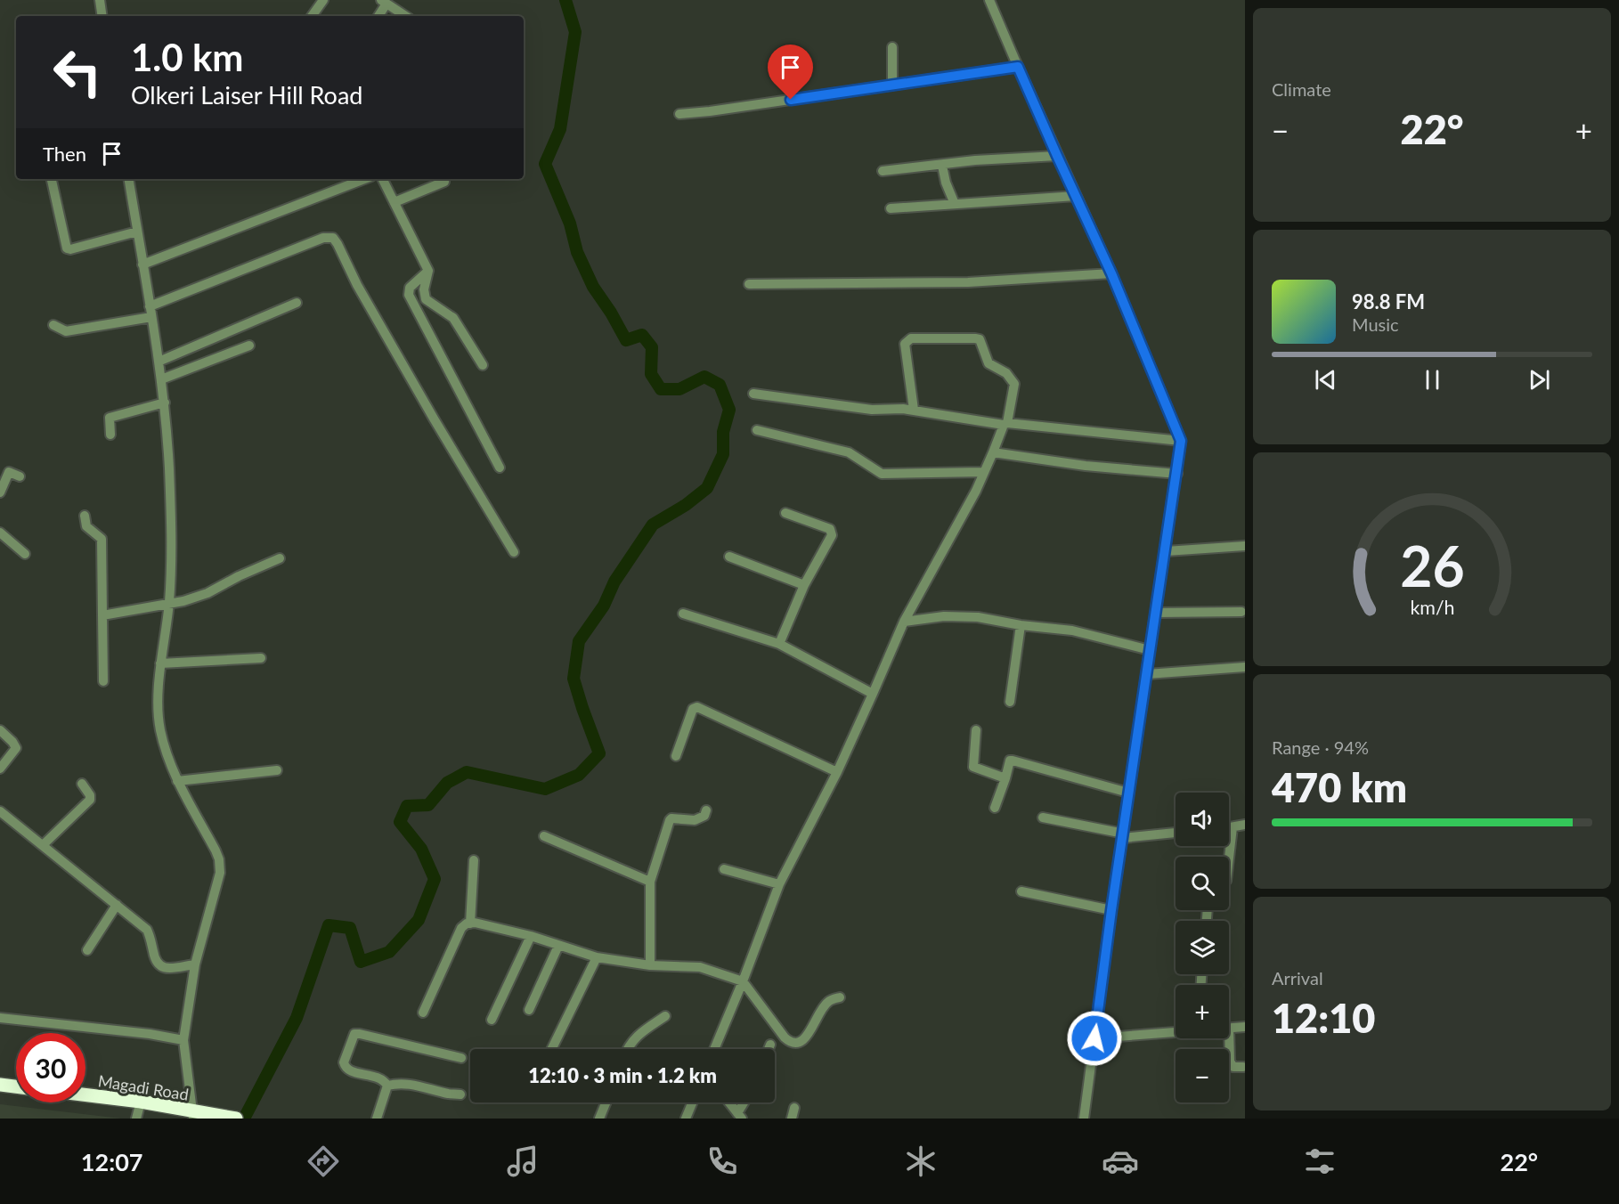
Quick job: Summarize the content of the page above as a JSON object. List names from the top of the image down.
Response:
{
  "streets": {
    "highway": ["Magadi Road"]
  },
  "page": {
    "tile": [
      "Climate",
      ["Range · 94%", "470 km"],
      ["Arrival", "12:10"]
    ],
    "turn": ["1.0 km", "Olkeri Laiser Hill Road"],
    "heat": ["−", "22°", "+"],
    "then": "Then",
    "song": ["98.8 FM", "Music"],
    "map_buttons": ["+", "−"],
    "limit": "30",
    "trip": "12:10 · 3 min · 1.2 km",
    "tabs": ["12:07", "22°"],
    "gauge": ["26", "km/h"]
  }
}
